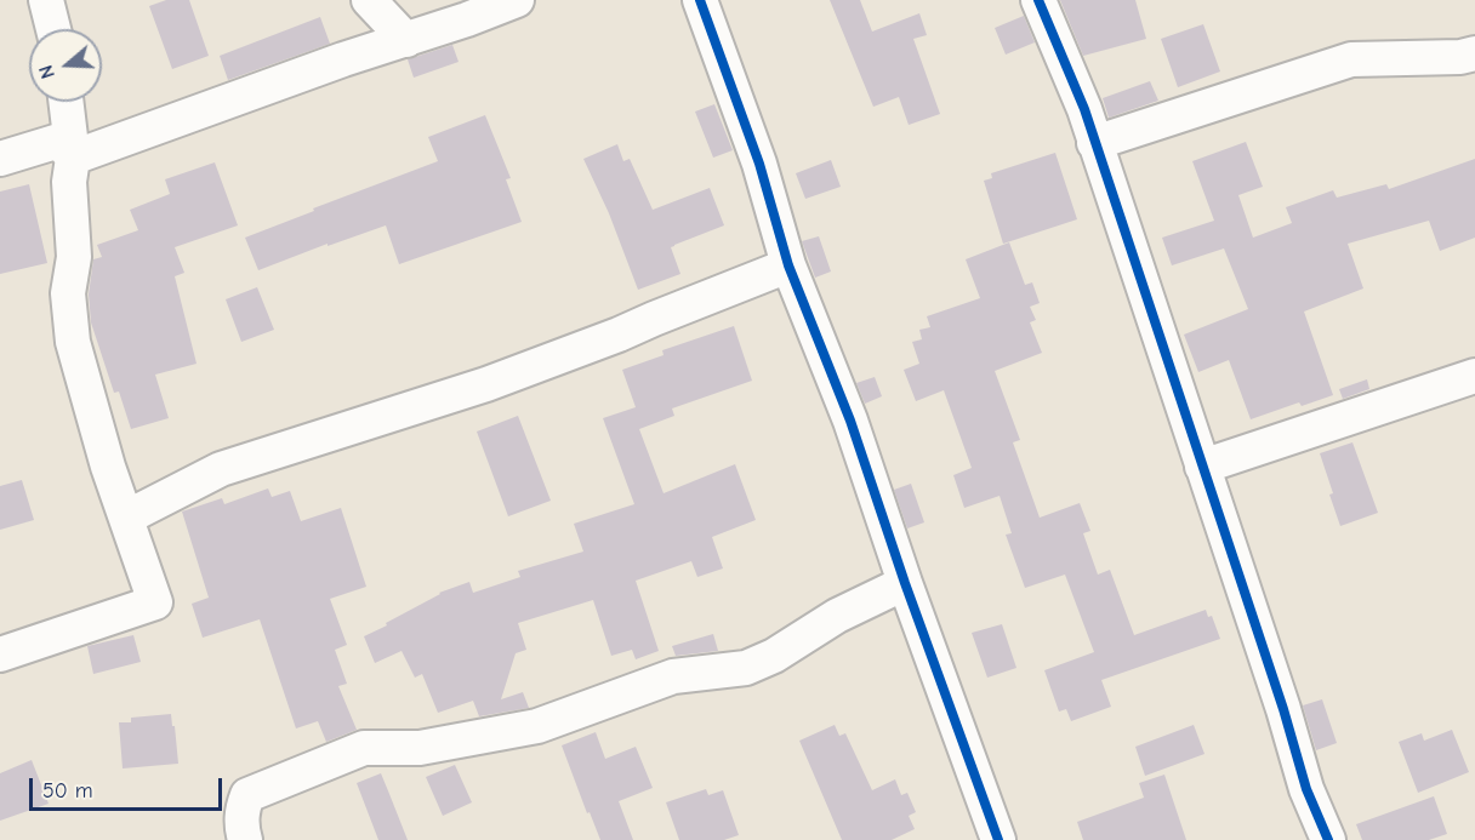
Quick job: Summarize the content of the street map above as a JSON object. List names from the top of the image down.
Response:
{
  "scale_bar": "50 m",
  "north": "left"
}
